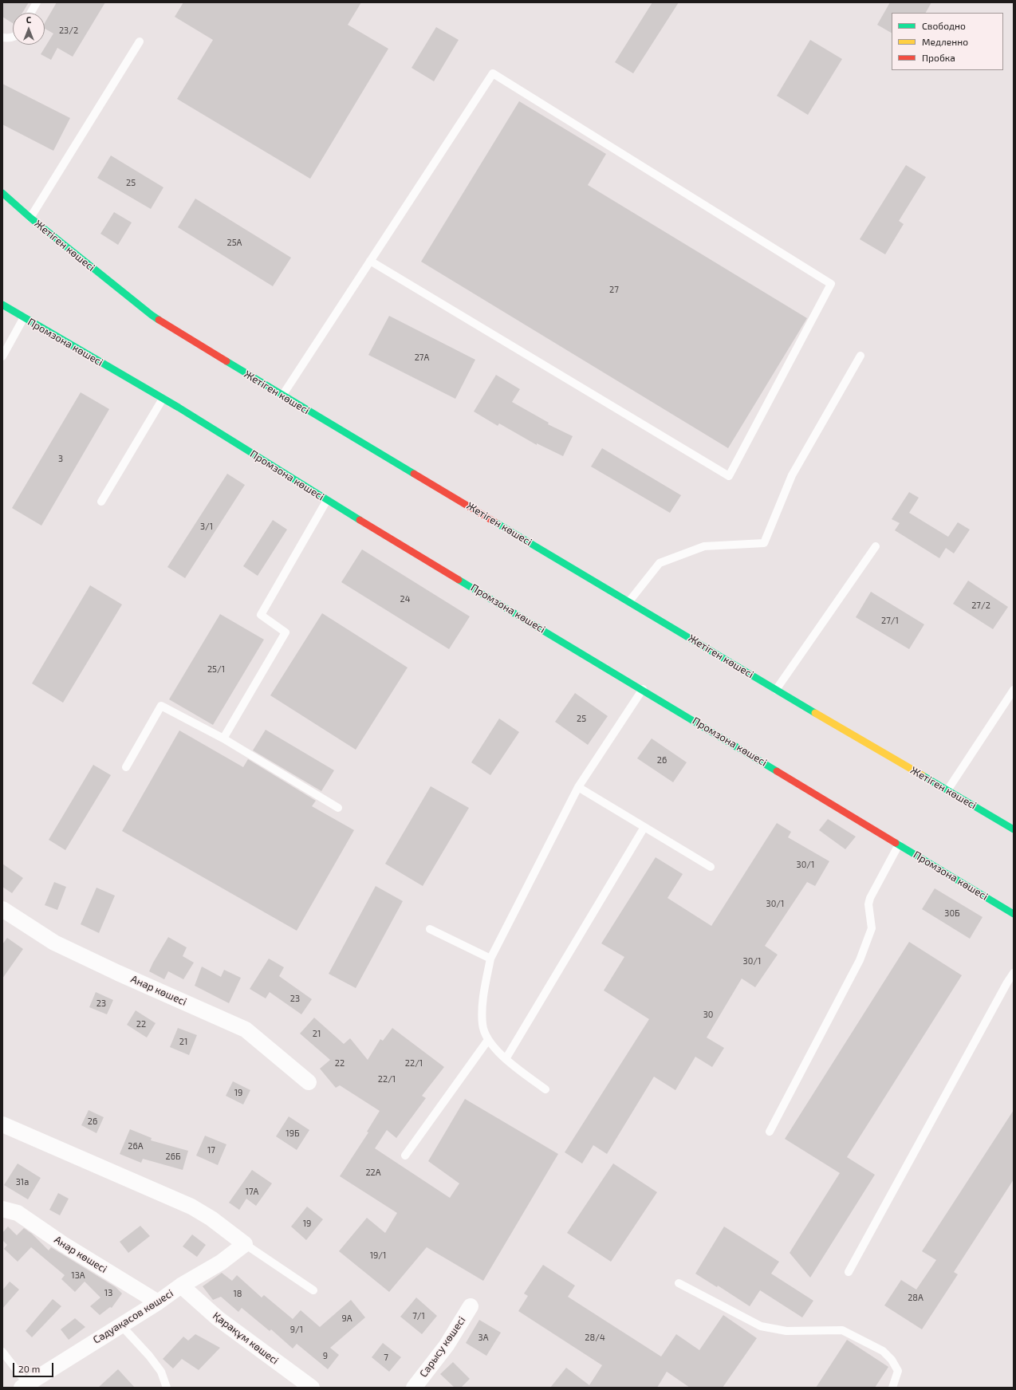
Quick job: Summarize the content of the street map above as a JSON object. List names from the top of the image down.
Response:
{
  "streets": {
    "street": [
      "Жетіген көшесі",
      "Промзона көшесі",
      "Анар көшесі",
      "Сәдуақасов көшесі",
      "Қарақұм көшесі",
      "Сарысу көшесі"
    ]
  },
  "crossings": [
    ["Анар көшесі", "Сәдуақасов көшесі"],
    ["Сәдуақасов көшесі", "Қарақұм көшесі"]
  ],
  "house_numbers": [
    "23/2",
    "25",
    "25А",
    "27",
    "27А",
    "3",
    "3/1",
    "24",
    "27/2",
    "27/1",
    "25/1",
    "25",
    "26",
    "30/1",
    "30/1",
    "30Б",
    "30/1",
    "23",
    "23",
    "30",
    "22",
    "21",
    "21",
    "22",
    "22/1",
    "22/1",
    "19",
    "26",
    "19Б",
    "26А",
    "17",
    "26Б",
    "22А",
    "31а",
    "17А",
    "19",
    "19/1",
    "13А",
    "13",
    "18",
    "28А",
    "7/1",
    "9А",
    "9/1",
    "3А",
    "28/4",
    "9",
    "7"
  ],
  "legend": ["Свободно", "Медленно", "Пробка"],
  "scale_bar": "20 m",
  "north": "top"
}
